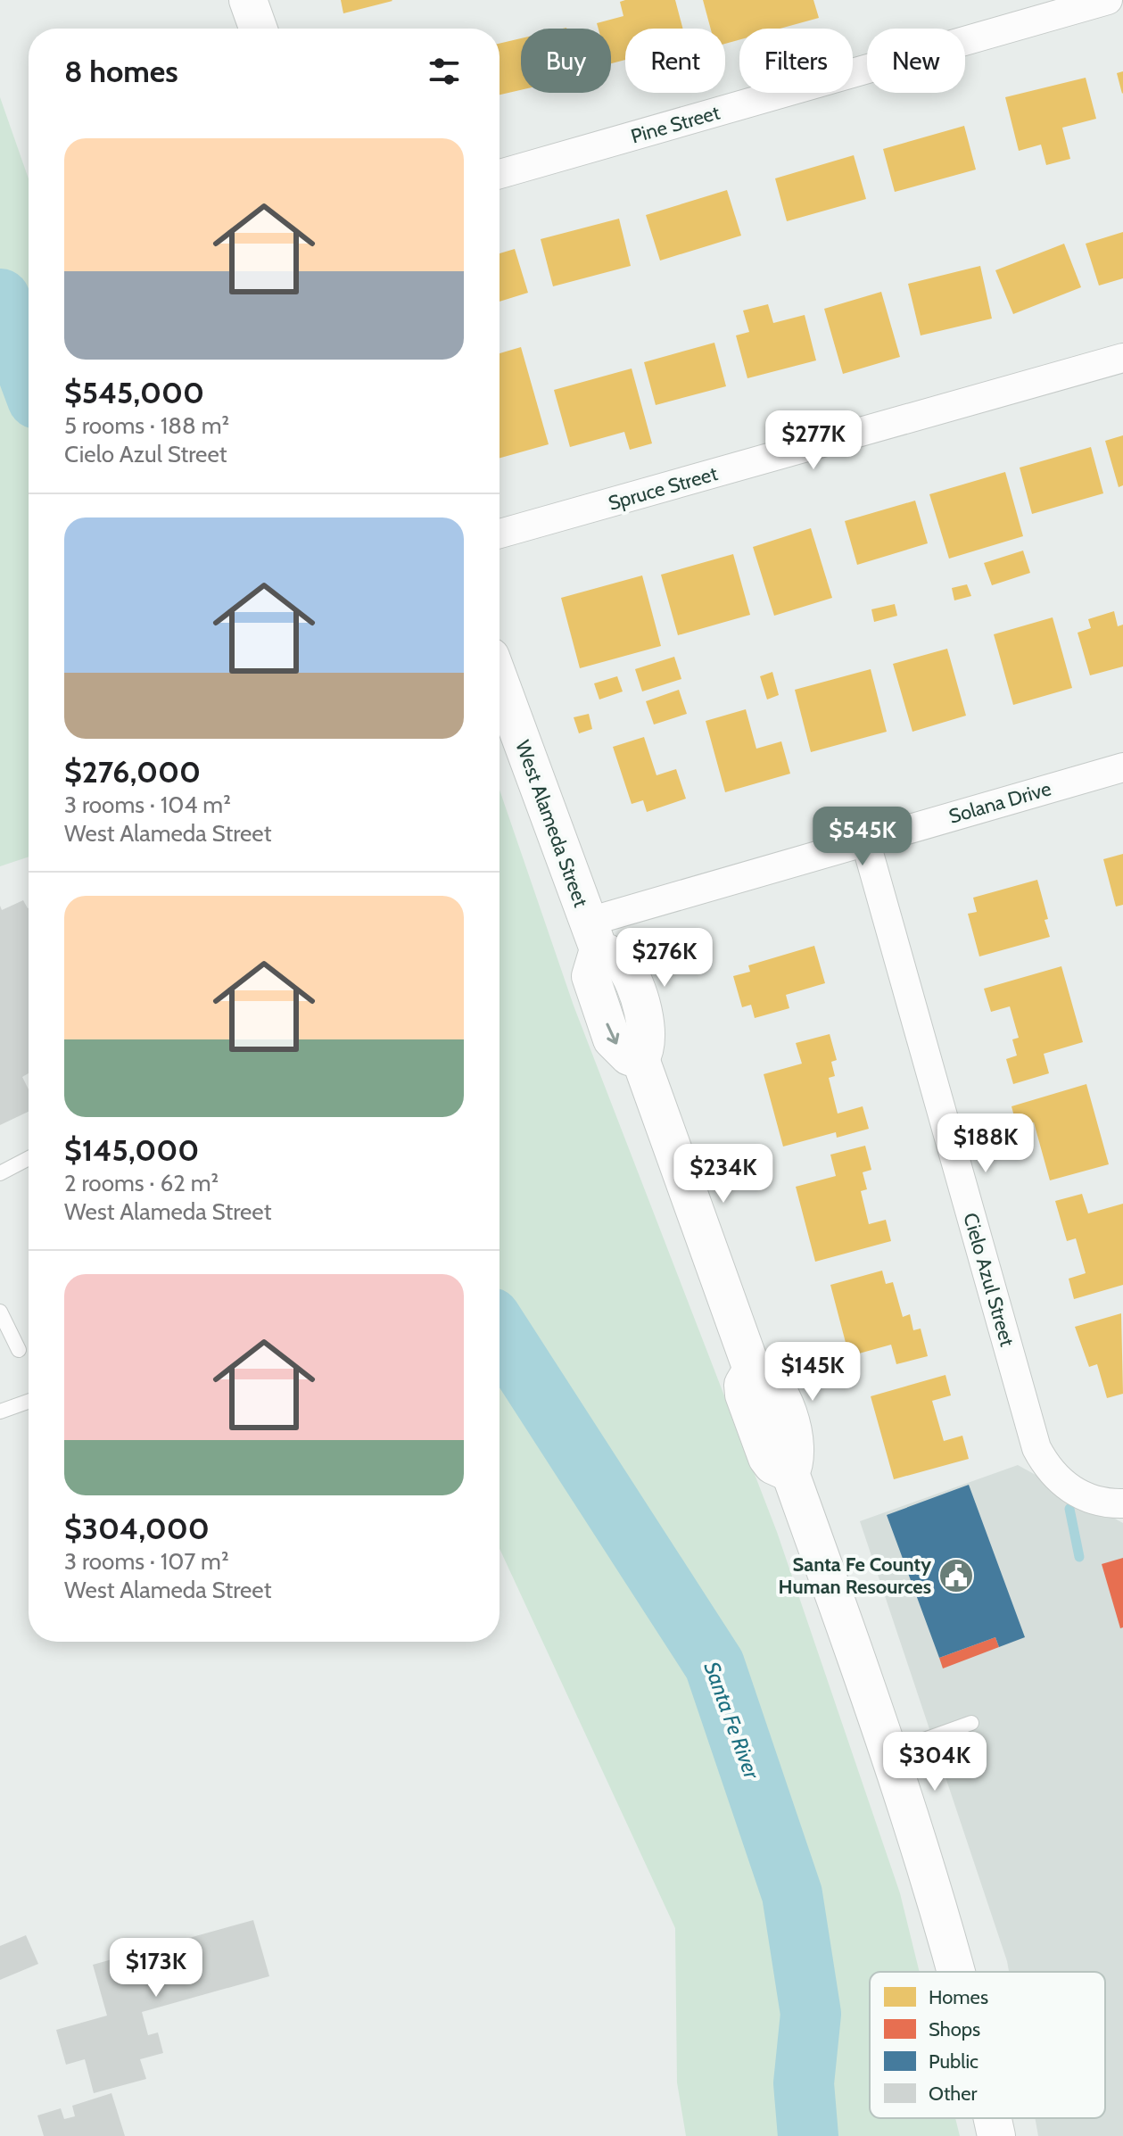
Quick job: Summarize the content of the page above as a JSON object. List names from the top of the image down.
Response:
{
  "streets": {
    "street": [
      "Pine Street",
      "Spruce Street",
      "Solana Drive",
      "West Alameda Street",
      "Cielo Azul Street"
    ]
  },
  "crossings": [
    ["Solana Drive", "West Alameda Street"],
    ["Solana Drive", "Cielo Azul Street"]
  ],
  "water": ["Santa Fe River"],
  "places": {
    "public building": ["Santa Fe County Human Resources"]
  },
  "legend": [
    "Homes",
    "Shops",
    "Public",
    "Other"
  ],
  "page": {
    "chip": [
      "Buy",
      "Rent",
      "Filters",
      "New"
    ],
    "heading": "8 homes",
    "list": [
      {
        "name": "$545,000",
        "note": "5 rooms · 188 m² · Cielo Azul Street"
      },
      {
        "name": "$276,000",
        "note": "3 rooms · 104 m² · West Alameda Street"
      },
      {
        "name": "$145,000",
        "note": "2 rooms · 62 m² · West Alameda Street"
      },
      {
        "name": "$304,000",
        "note": "3 rooms · 107 m² · West Alameda Street"
      }
    ],
    "price": [
      "$277K",
      "$545K",
      "$276K",
      "$188K",
      "$234K",
      "$145K",
      "$304K",
      "$173K"
    ]
  }
}
